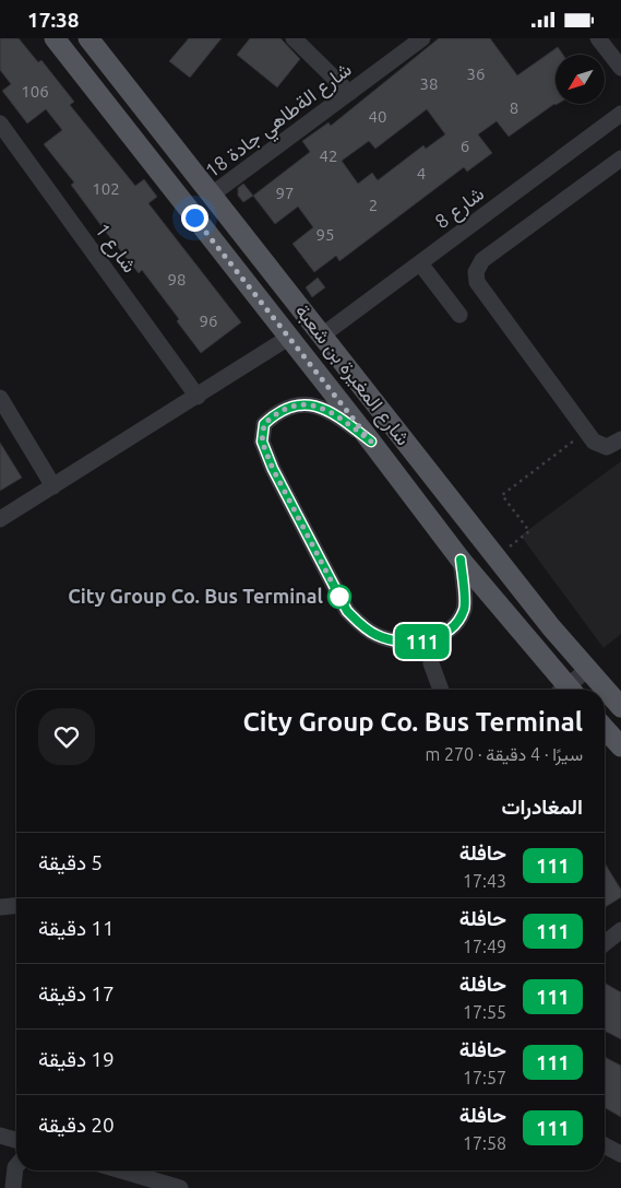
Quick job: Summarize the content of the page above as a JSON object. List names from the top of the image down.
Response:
{
  "streets": {
    "main road": ["شارع المغيرة بن شعبة"],
    "street": ["شارع الةطاهي جادة 18", "شارع 8", "شارع 1"]
  },
  "crossings": [
    ["شارع الةطاهي جادة 18", "شارع المغيرة بن شعبة"],
    ["شارع 8", "شارع المغيرة بن شعبة"]
  ],
  "places": ["City Group Co. Bus Terminal"],
  "lines": ["bus line 111"],
  "house_numbers": [
    "36",
    "38",
    "106",
    "8",
    "40",
    "6",
    "42",
    "4",
    "102",
    "97",
    "2",
    "95",
    "98",
    "96"
  ],
  "north": "bottom left",
  "page": {
    "status": "17:38",
    "on_map": "111",
    "heading": [
      ["City Group Co. Bus Terminal", "سيرًا · 4 دقيقة · 270 m"],
      "المغادرات"
    ],
    "list": [
      {
        "mark": "111",
        "name": "حافلة",
        "note": "17:43",
        "value": "5 دقيقة"
      },
      {
        "mark": "111",
        "name": "حافلة",
        "note": "17:49",
        "value": "11 دقيقة"
      },
      {
        "mark": "111",
        "name": "حافلة",
        "note": "17:55",
        "value": "17 دقيقة"
      },
      {
        "mark": "111",
        "name": "حافلة",
        "note": "17:57",
        "value": "19 دقيقة"
      },
      {
        "mark": "111",
        "name": "حافلة",
        "note": "17:58",
        "value": "20 دقيقة"
      }
    ]
  }
}
